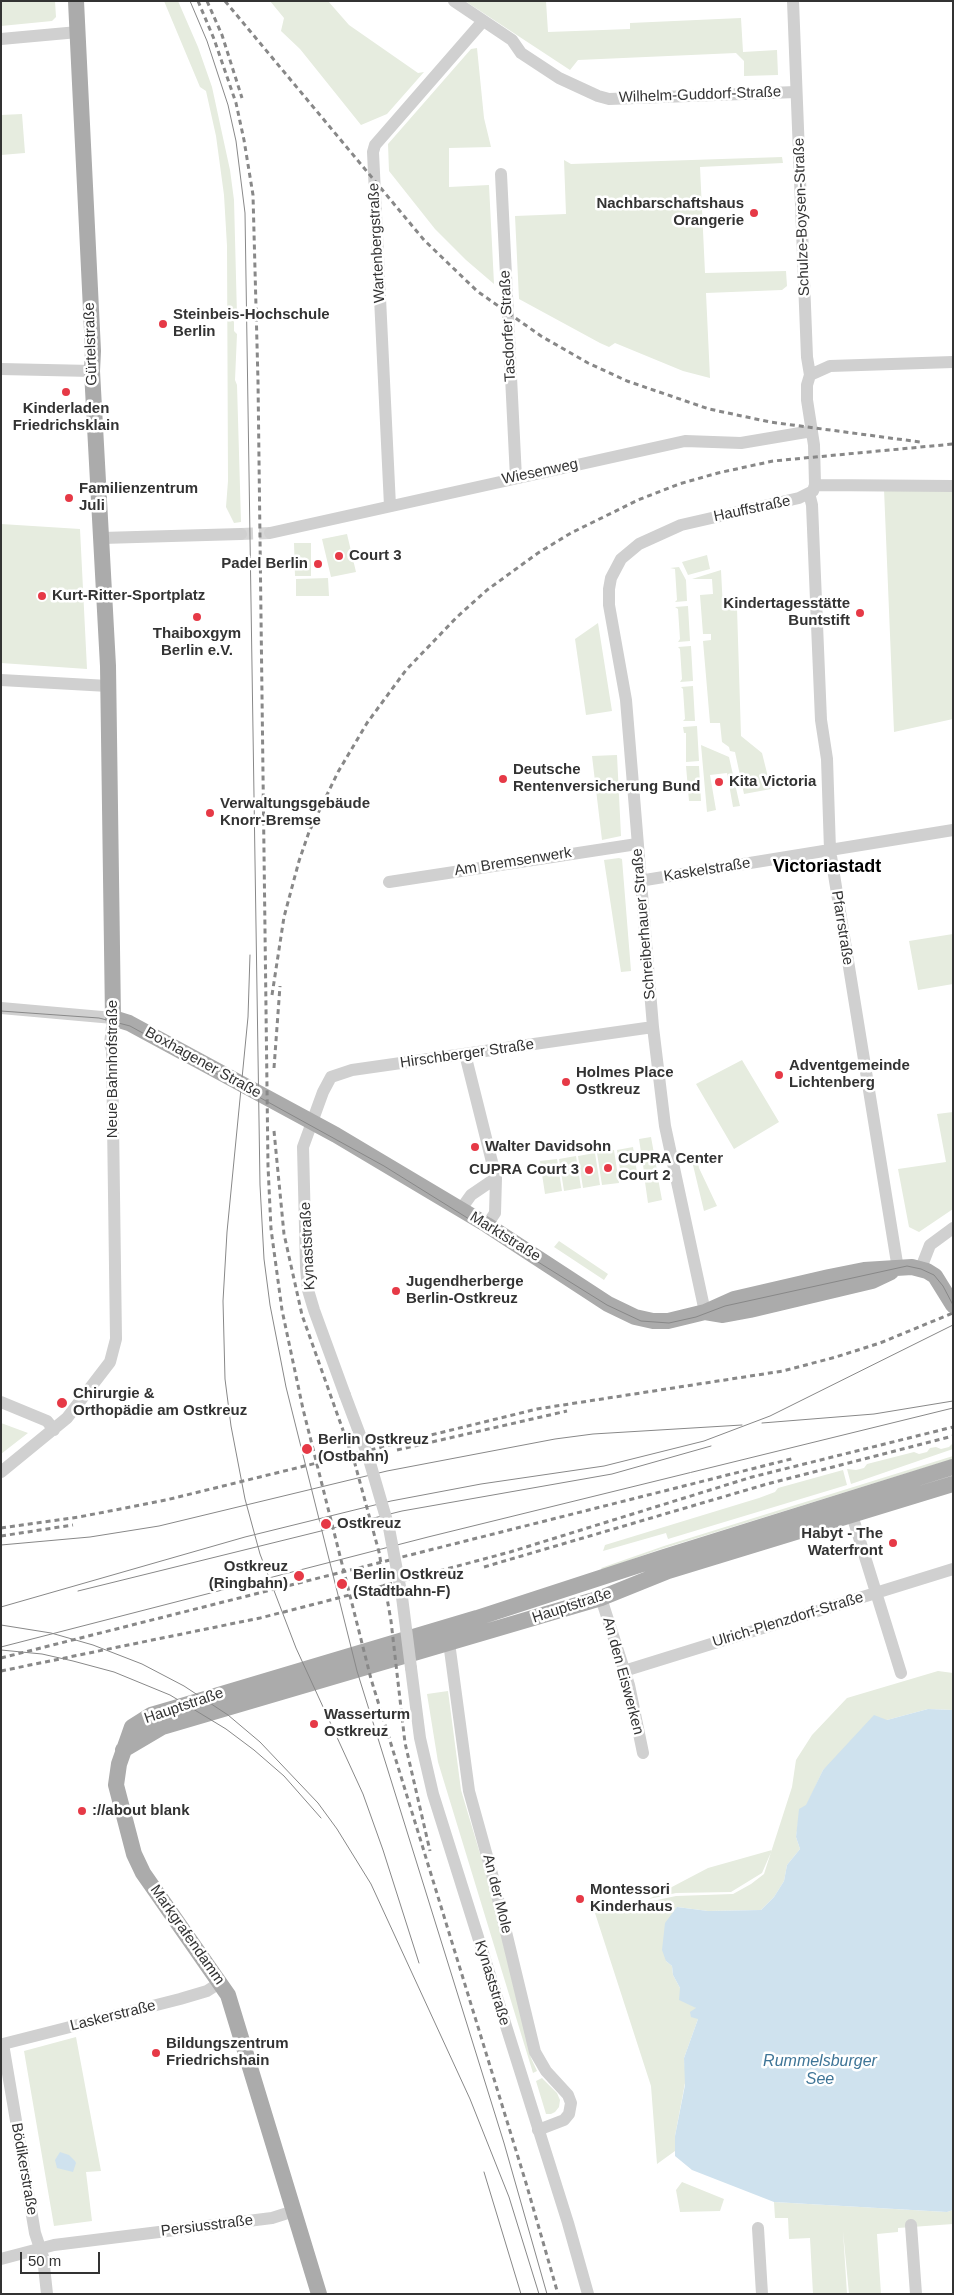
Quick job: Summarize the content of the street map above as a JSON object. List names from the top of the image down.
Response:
{
  "streets": {
    "main road": [
      "Gürtelstraße",
      "Boxhagener Straße",
      "Neue Bahnhofstraße",
      "Marktstraße",
      "Hauptstraße",
      "Markgrafendamm"
    ],
    "street": [
      "Wilhelm-Guddorf-Straße",
      "Schulze-Boysen-Straße",
      "Wartenbergstraße",
      "Tasdorfer Straße",
      "Wiesenweg",
      "Hauffstraße",
      "Am Bremsenwerk",
      "Kaskelstraße",
      "Schreiberhauer Straße",
      "Pfarrstraße",
      "Hirschberger Straße",
      "Kynaststraße",
      "Ulrich-Plenzdorf-Straße",
      "An den Eiswerken",
      "An der Mole",
      "Laskerstraße",
      "Bödikerstraße",
      "Persiusstraße"
    ]
  },
  "crossings": [
    ["Wilhelm-Guddorf-Straße", "Schulze-Boysen-Straße"],
    ["Wilhelm-Guddorf-Straße", "Wartenbergstraße"],
    ["Schulze-Boysen-Straße", "Wiesenweg"],
    ["Schulze-Boysen-Straße", "Pfarrstraße"],
    ["Wartenbergstraße", "Wiesenweg"],
    ["Tasdorfer Straße", "Wiesenweg"],
    ["Gürtelstraße", "Neue Bahnhofstraße"],
    ["Wiesenweg", "Pfarrstraße"],
    ["Hauffstraße", "Schreiberhauer Straße"],
    ["Hauffstraße", "Pfarrstraße"],
    ["Am Bremsenwerk", "Schreiberhauer Straße"],
    ["Kaskelstraße", "Schreiberhauer Straße"],
    ["Kaskelstraße", "Pfarrstraße"],
    ["Schreiberhauer Straße", "Hirschberger Straße"],
    ["Schreiberhauer Straße", "Marktstraße"],
    ["Pfarrstraße", "Marktstraße"],
    ["Hirschberger Straße", "Boxhagener Straße"],
    ["Hirschberger Straße", "Marktstraße"],
    ["Hirschberger Straße", "Kynaststraße"],
    ["Boxhagener Straße", "Neue Bahnhofstraße"],
    ["Boxhagener Straße", "Marktstraße"],
    ["Boxhagener Straße", "Kynaststraße"],
    ["Marktstraße", "Kynaststraße"],
    ["Kynaststraße", "An der Mole"],
    ["Hauptstraße", "An den Eiswerken"],
    ["Hauptstraße", "An der Mole"],
    ["Hauptstraße", "Markgrafendamm"],
    ["Ulrich-Plenzdorf-Straße", "An den Eiswerken"],
    ["Markgrafendamm", "Laskerstraße"],
    ["Markgrafendamm", "Persiusstraße"],
    ["Laskerstraße", "Bödikerstraße"],
    ["Bödikerstraße", "Persiusstraße"]
  ],
  "districts": ["Victoriastadt"],
  "water": ["Rummelsburger See"],
  "places": [
    "Nachbarschaftshaus Orangerie",
    "Steinbeis-Hochschule Berlin",
    "Kinderladen Friedrichsklain",
    "Familienzentrum Juli",
    "Court 3",
    "Padel Berlin",
    "Kurt-Ritter-Sportplatz",
    "Kindertagesstätte Buntstift",
    "Thaiboxgym Berlin e.V.",
    "Deutsche Rentenversicherung Bund",
    "Kita Victoria",
    "Verwaltungsgebäude Knorr-Bremse",
    "Adventgemeinde Lichtenberg",
    "Holmes Place Ostkreuz",
    "Walter Davidsohn",
    "CUPRA Center Court 2",
    "CUPRA Court 3",
    "Jugendherberge Berlin-Ostkreuz",
    "Chirurgie & Orthopädie am Ostkreuz",
    "Berlin Ostkreuz (Ostbahn)",
    "Ostkreuz",
    "Habyt - The Waterfront",
    "Ostkreuz (Ringbahn)",
    "Berlin Ostkreuz (Stadtbahn-F)",
    "Wasserturm Ostkreuz",
    "://about blank",
    "Montessori Kinderhaus",
    "Bildungszentrum Friedrichshain"
  ],
  "scale_bar": "50 m"
}
